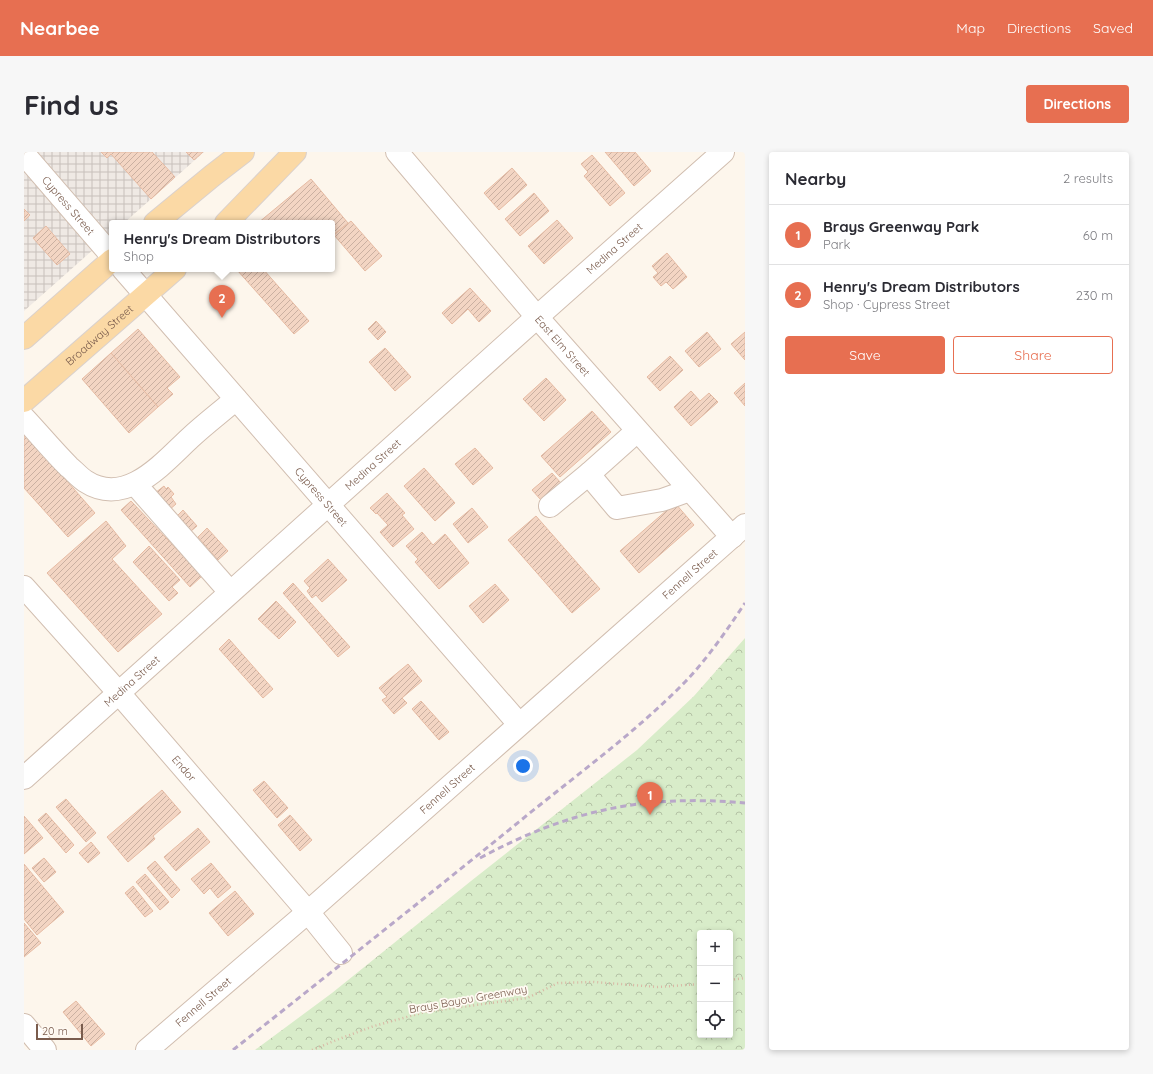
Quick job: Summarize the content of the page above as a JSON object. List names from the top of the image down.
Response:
{
  "streets": {
    "main road": ["Broadway Street"],
    "street": [
      "Cypress Street",
      "Medina Street",
      "East Elm Street",
      "Fennell Street",
      "Endor"
    ],
    "path": ["Brays Bayou Greenway"]
  },
  "crossings": [
    ["Cypress Street", "Medina Street"],
    ["Cypress Street", "Broadway Street"],
    ["Cypress Street", "Fennell Street"],
    ["Medina Street", "East Elm Street"],
    ["Medina Street", "Endor"],
    ["East Elm Street", "Fennell Street"],
    ["Fennell Street", "Endor"]
  ],
  "scale_bar": "20 m",
  "page": {
    "header": "Nearbee",
    "nav": ["Map", "Directions", "Saved"],
    "buttons": [
      "Directions",
      ["Save", "Share"]
    ],
    "title": "Find us",
    "heading": ["Nearby", "2 results"],
    "list": [
      {
        "mark": "1",
        "name": "Brays Greenway Park",
        "note": "Park",
        "value": "60 m"
      },
      {
        "mark": "2",
        "name": "Henry's Dream Distributors",
        "note": "Shop · Cypress Street",
        "value": "230 m"
      }
    ],
    "popup": ["Henry's Dream Distributors", "Shop"],
    "pins": ["2", "1"],
    "map_buttons": ["+", "−"],
    "scale": "20 m"
  }
}
